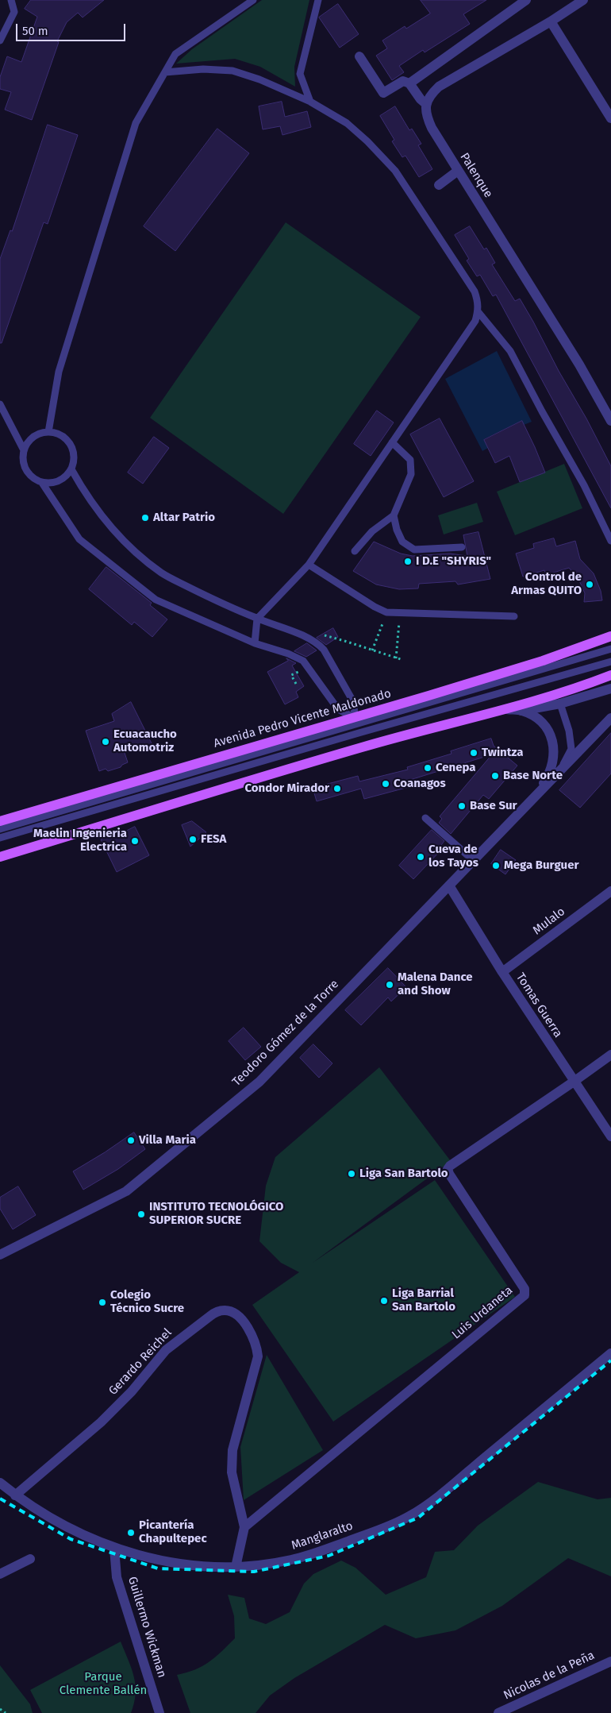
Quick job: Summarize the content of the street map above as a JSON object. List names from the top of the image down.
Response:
{
  "streets": {
    "main road": ["Avenida Pedro Vicente Maldonado"],
    "street": [
      "Palenque",
      "Mulalo",
      "Tomas Guerra",
      "Teodoro Gómez de la Torre",
      "Luis Urdaneta",
      "Gerardo Reichel",
      "Manglaralto",
      "Guillermo Wickman",
      "Nicolas de la Peña"
    ]
  },
  "crossings": [
    ["Mulalo", "Tomas Guerra"],
    ["Tomas Guerra", "Teodoro Gómez de la Torre"],
    ["Tomas Guerra", "Luis Urdaneta"],
    ["Luis Urdaneta", "Gerardo Reichel"],
    ["Gerardo Reichel", "Manglaralto"],
    ["Manglaralto", "Guillermo Wickman"]
  ],
  "parks": ["Parque Clemente Ballén"],
  "places": [
    "Altar Patrio",
    "I D.E \"SHYRIS\"",
    "Control de Armas QUITO",
    "Ecuacaucho Automotriz",
    "Twintza",
    "Cenepa",
    "Base Norte",
    "Coanagos",
    "Condor Mirador",
    "Base Sur",
    "FESA",
    "Maelin Ingenieria Electrica",
    "Cueva de los Tayos",
    "Mega Burguer",
    "Malena Dance and Show",
    "Villa Maria",
    "Liga San Bartolo",
    "INSTITUTO TECNOLÓGICO SUPERIOR SUCRE",
    "Liga Barrial San Bartolo",
    "Colegio Técnico Sucre",
    "Picantería Chapultepec"
  ],
  "scale_bar": "50 m"
}
